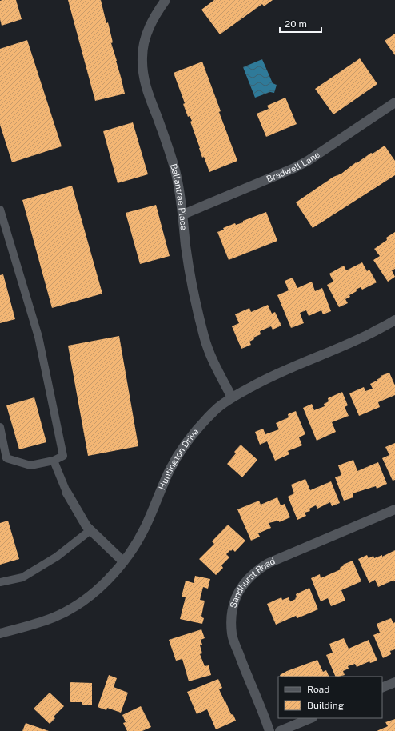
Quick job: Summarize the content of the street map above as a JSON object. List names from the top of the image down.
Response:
{
  "streets": {
    "street": [
      "Bradwell Lane",
      "Ballantrae Place",
      "Huntington Drive",
      "Sandhurst Road"
    ]
  },
  "crossings": [
    ["Bradwell Lane", "Ballantrae Place"],
    ["Ballantrae Place", "Huntington Drive"]
  ],
  "legend": ["Road", "Building"],
  "scale_bar": "20 m"
}
